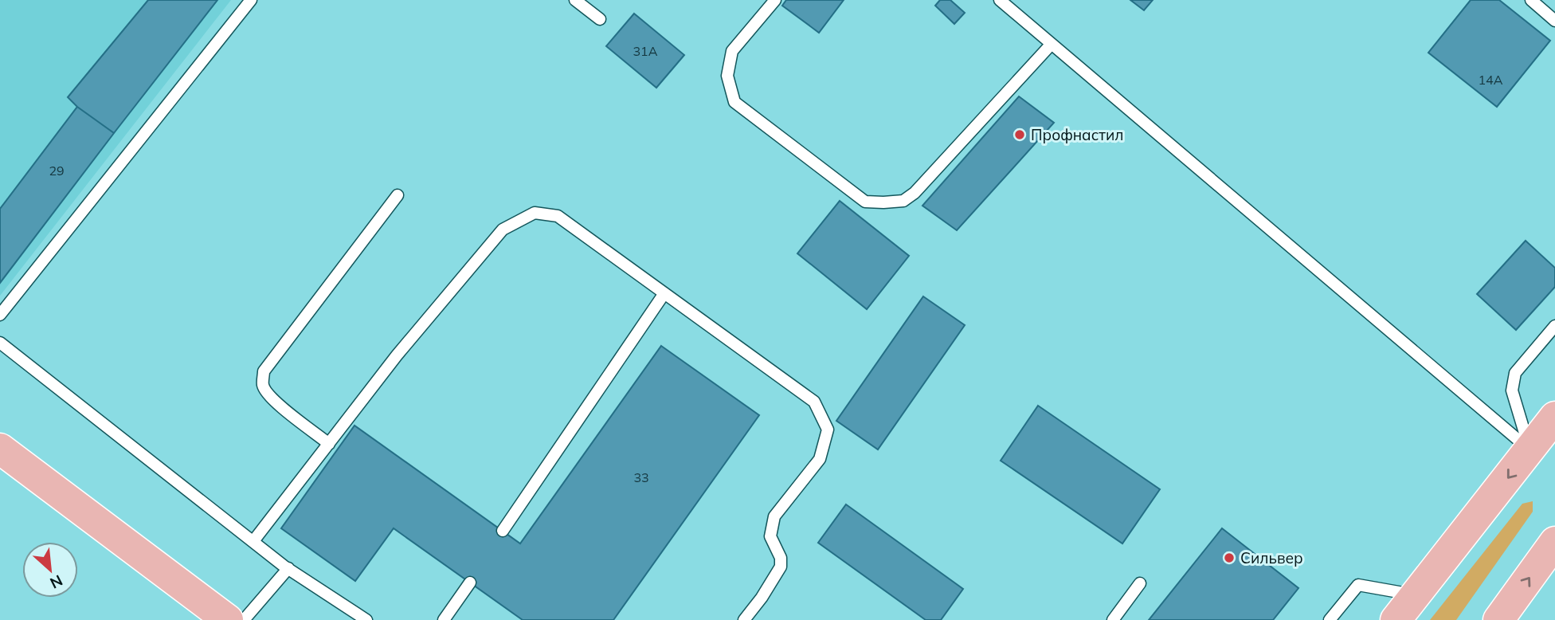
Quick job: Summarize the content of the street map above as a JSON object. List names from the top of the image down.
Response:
{
  "places": ["Профнастил", "Сильвер"],
  "house_numbers": [
    "31А",
    "14А",
    "29",
    "33"
  ],
  "north": "bottom right"
}
